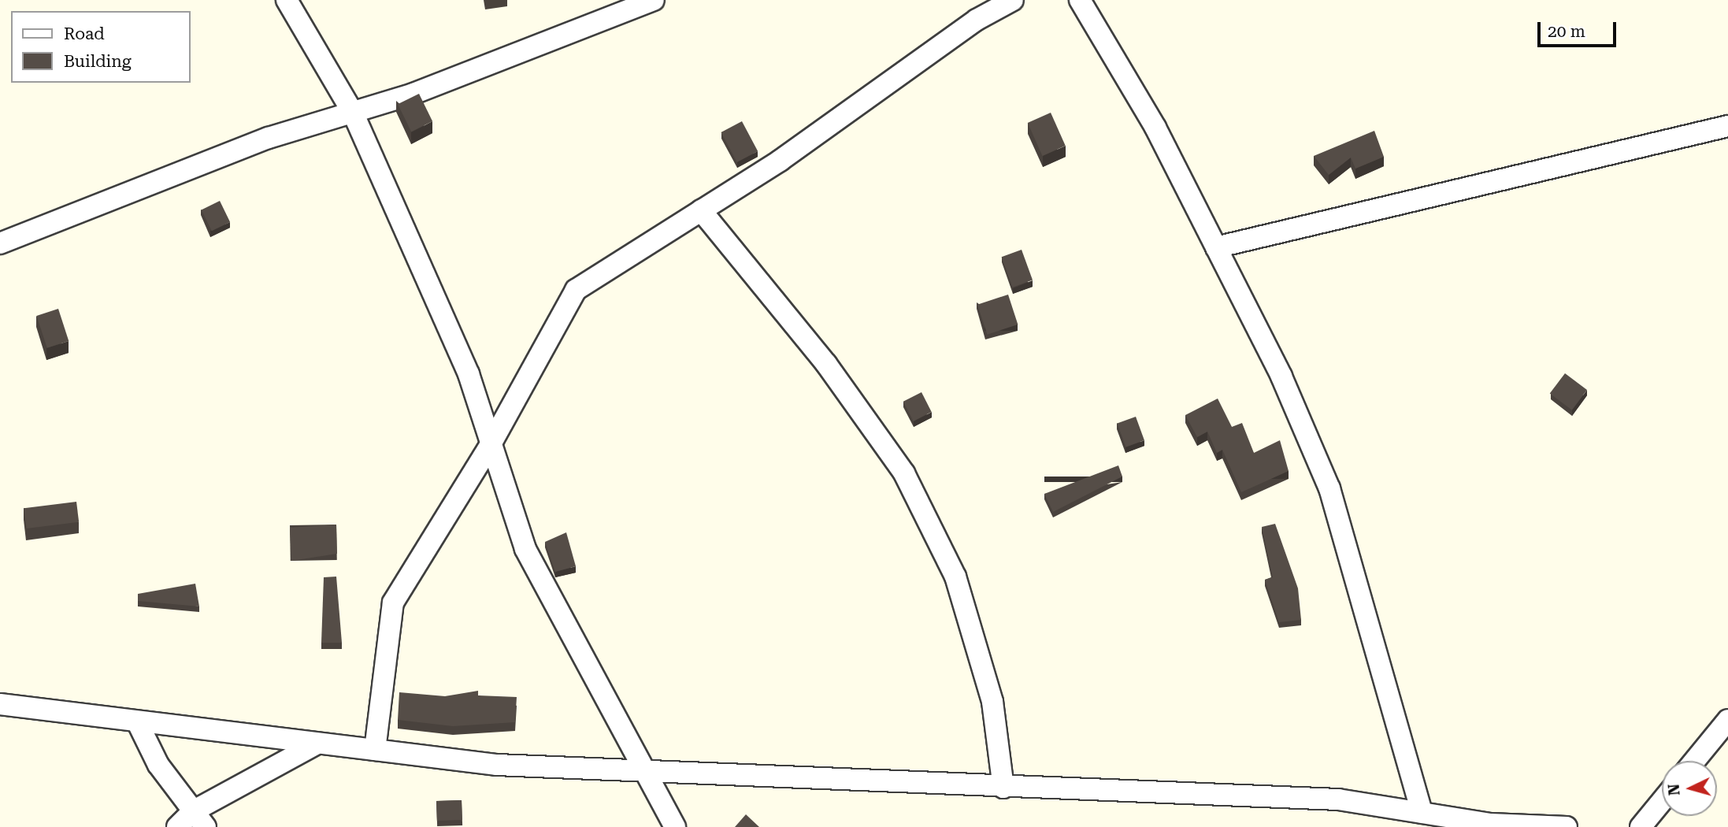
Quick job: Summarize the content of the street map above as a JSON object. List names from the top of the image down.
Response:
{
  "legend": ["Road", "Building"],
  "scale_bar": "20 m",
  "north": "left"
}
